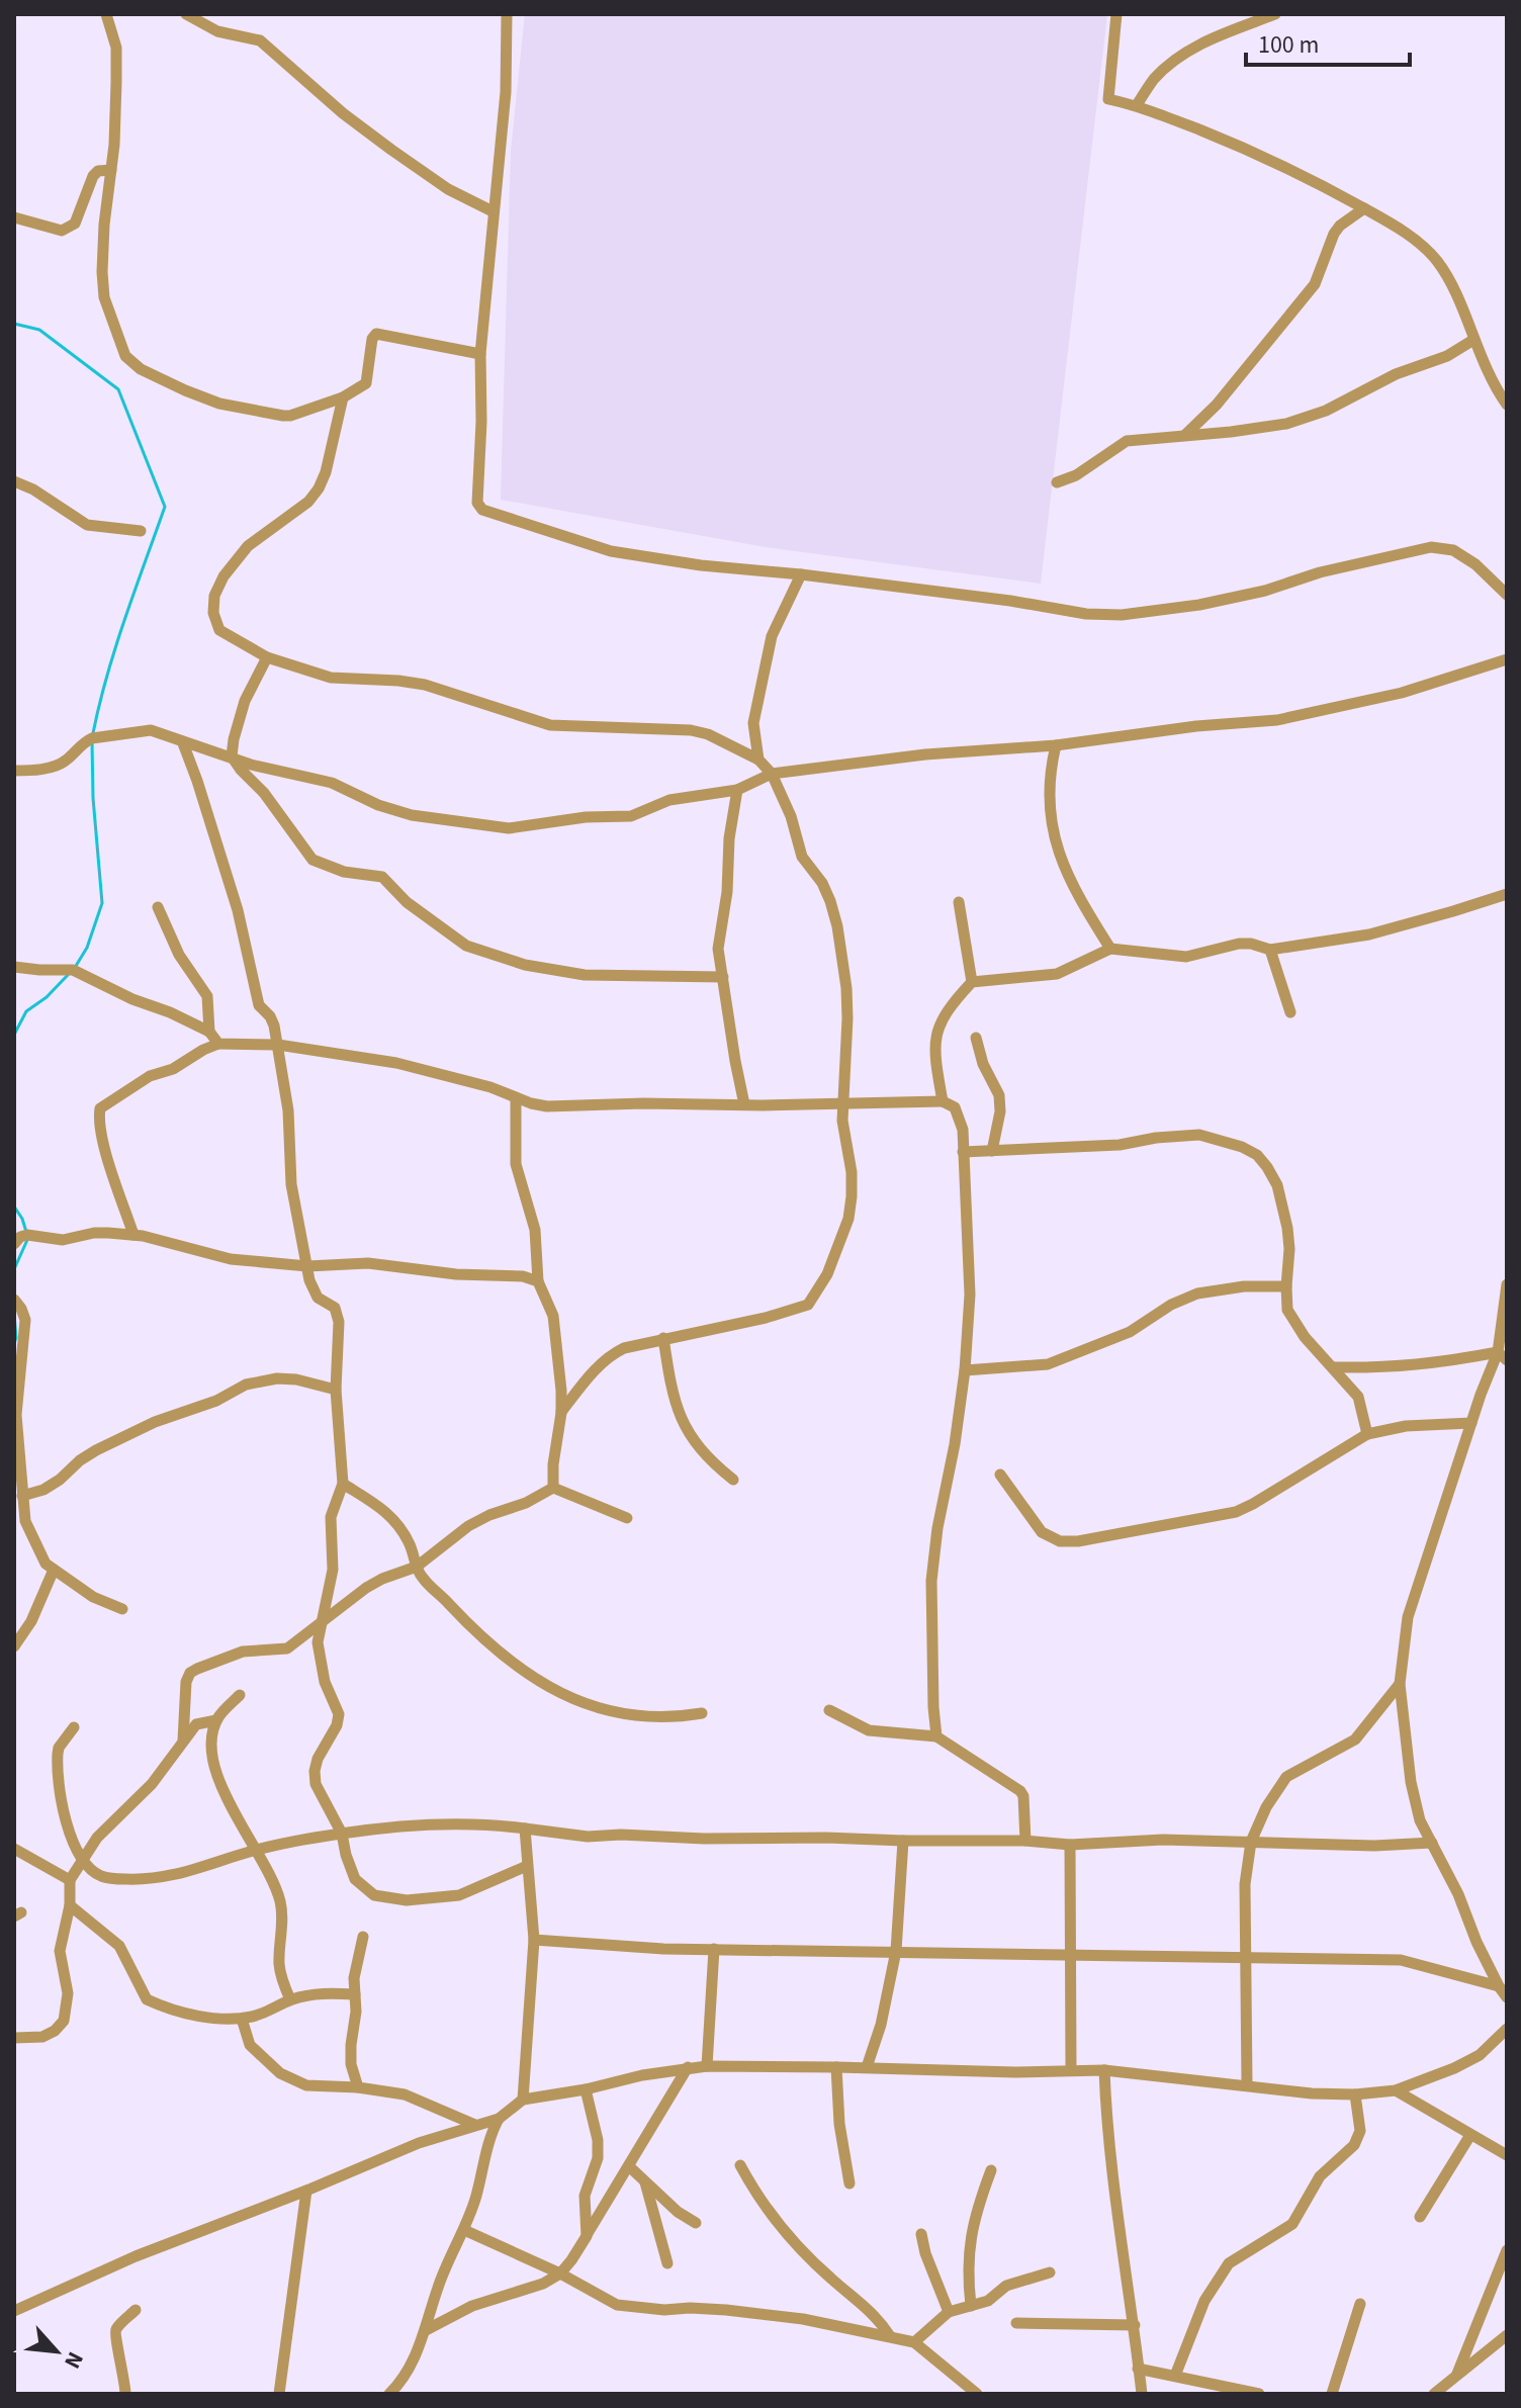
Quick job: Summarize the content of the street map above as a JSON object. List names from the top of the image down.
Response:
{
  "scale_bar": "100 m",
  "north": "bottom right"
}
